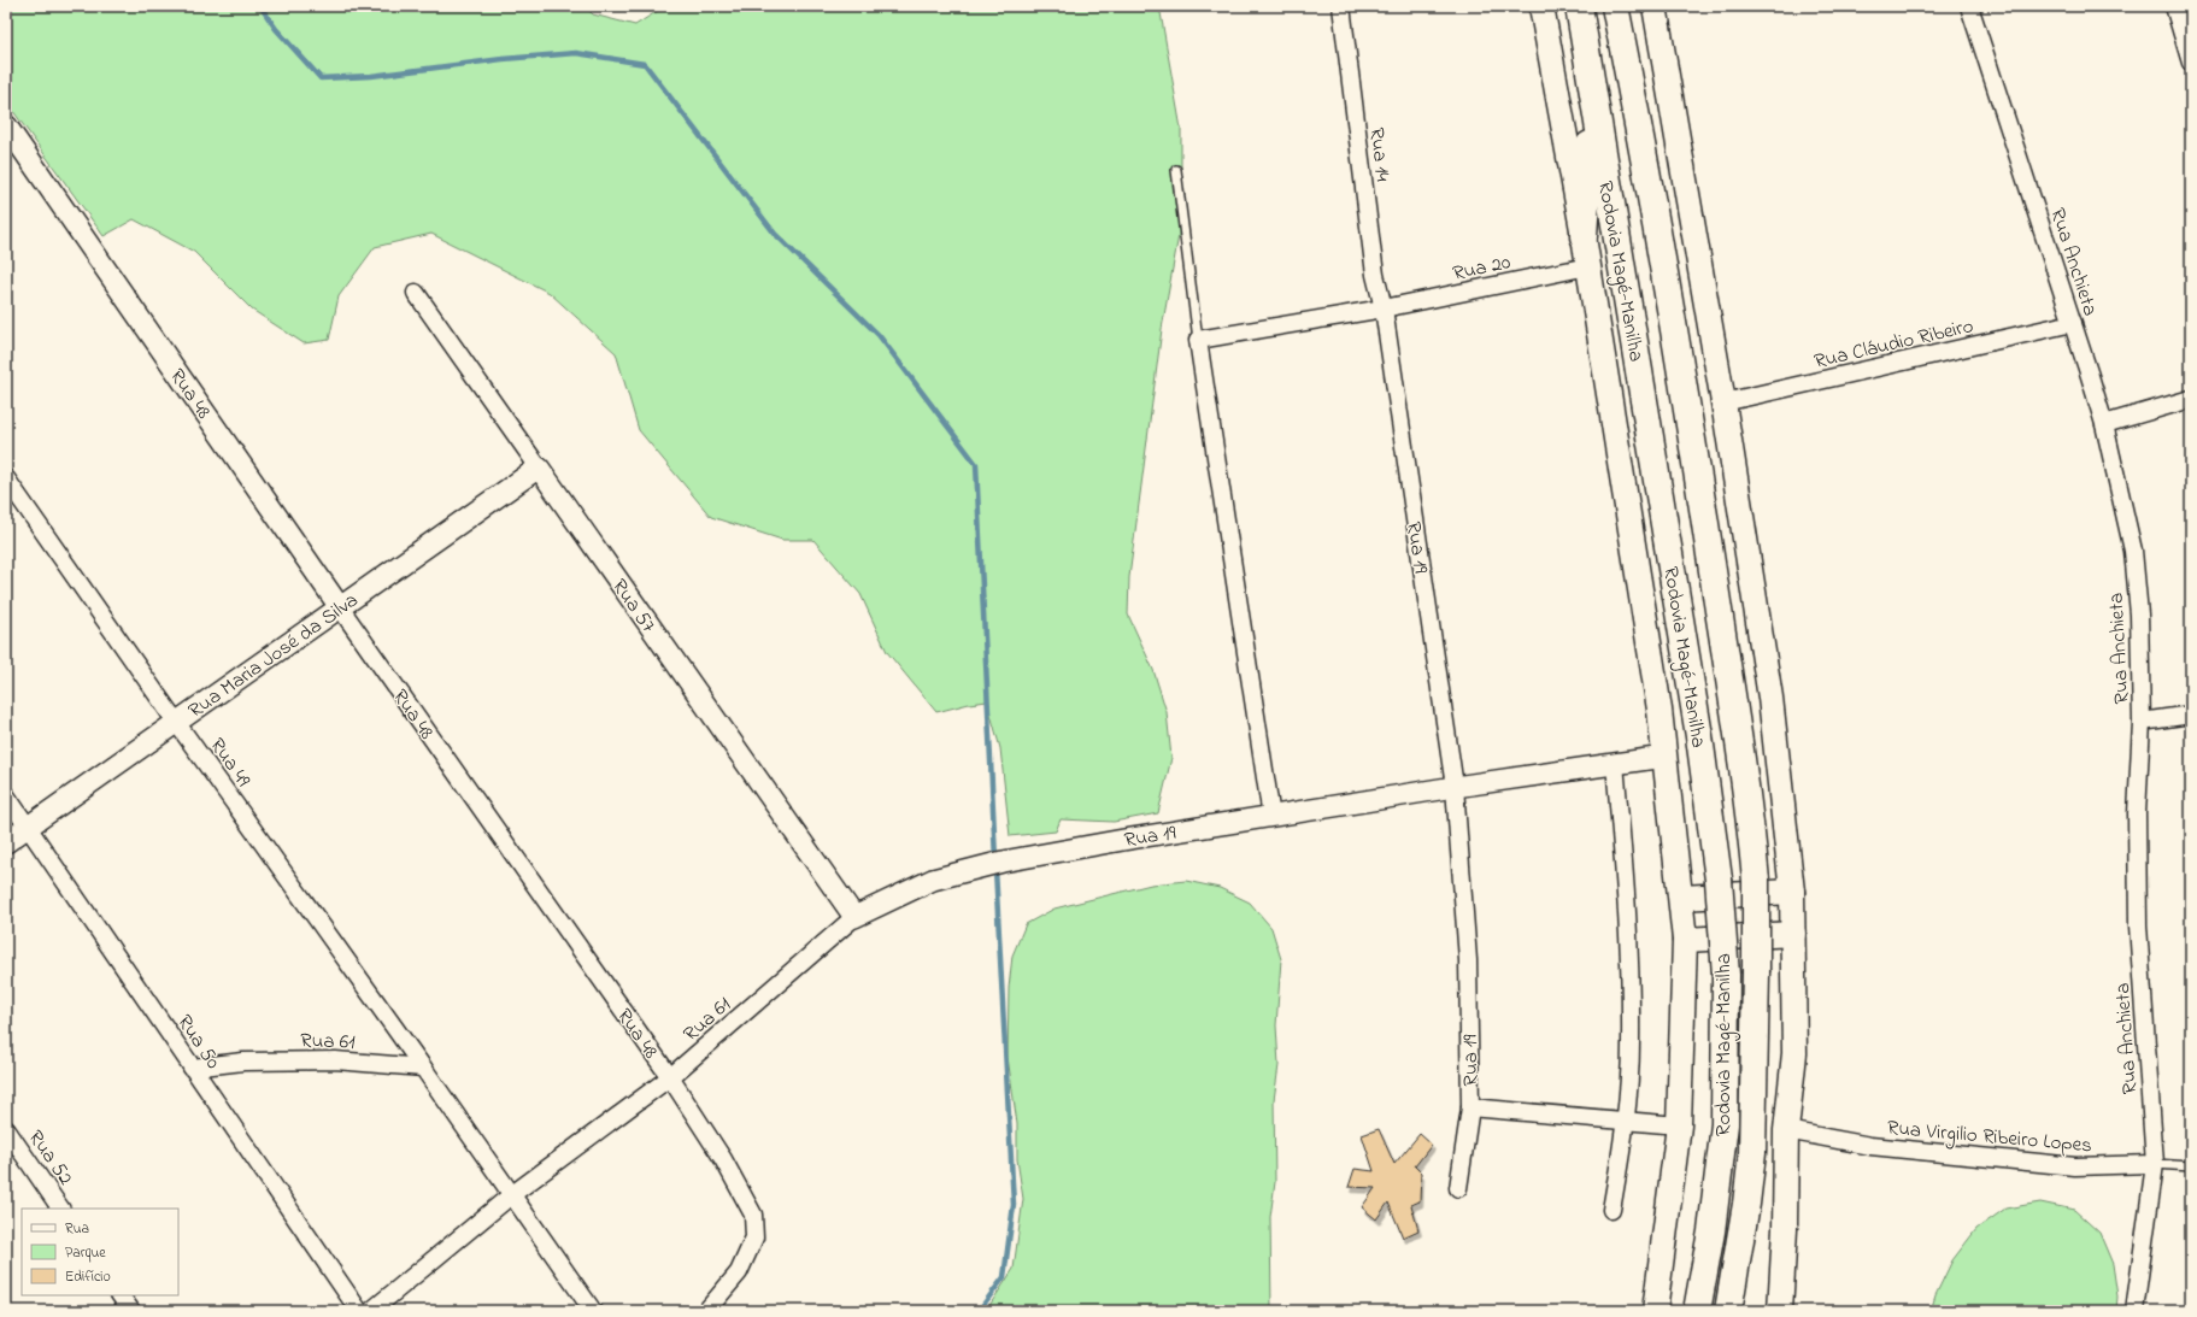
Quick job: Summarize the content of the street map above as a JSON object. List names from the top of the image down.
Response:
{
  "streets": {
    "highway": ["Rodovia Magé-Manilha"],
    "street": [
      "Rua 14",
      "Rua Anchieta",
      "Rua 20",
      "Rua Cláudio Ribeiro",
      "Rua 48",
      "Rua 19",
      "Rua 57",
      "Rua Maria José da Silva",
      "Rua 49",
      "Rua 61",
      "Rua 50",
      "Rua Virgilio Ribeiro Lopes",
      "Rua 52"
    ]
  },
  "crossings": [
    ["Rua 14", "Rua 20"],
    ["Rua 14", "Rua 19"],
    ["Rua Anchieta", "Rua Cláudio Ribeiro"],
    ["Rua Anchieta", "Rua Virgilio Ribeiro Lopes"],
    ["Rua 20", "Rua 19"],
    ["Rua 48", "Rua Maria José da Silva"],
    ["Rua 48", "Rua 61"],
    ["Rua 19", "Rua 57"],
    ["Rua 19", "Rua 61"],
    ["Rua 57", "Rua Maria José da Silva"],
    ["Rua 57", "Rua 61"],
    ["Rua Maria José da Silva", "Rua 49"],
    ["Rua Maria José da Silva", "Rua 50"],
    ["Rua 49", "Rua 61"],
    ["Rua 61", "Rua 50"]
  ],
  "legend": ["Rua", "Parque", "Edifício"]
}
